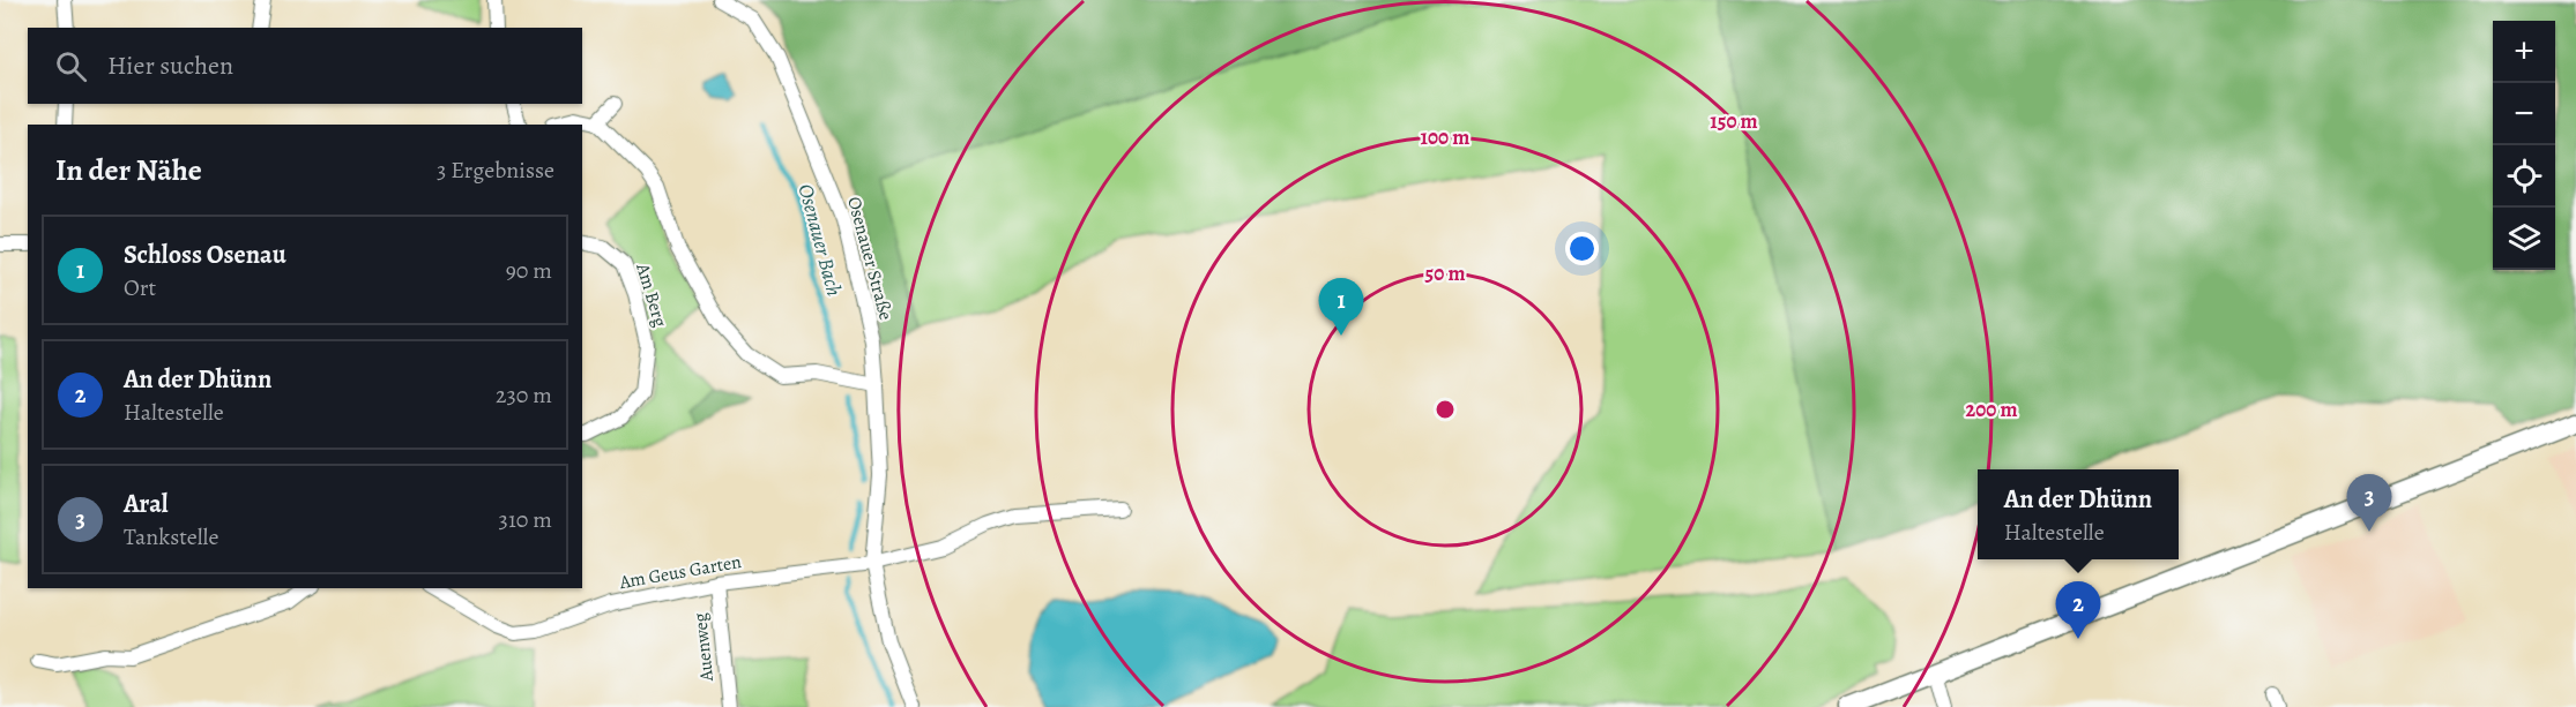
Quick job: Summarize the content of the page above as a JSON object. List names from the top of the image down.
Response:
{
  "streets": {
    "street": [
      "Osenauer Straße",
      "Am Berg",
      "Am Geus Garten",
      "Auenweg"
    ]
  },
  "crossings": [
    ["Osenauer Straße", "Am Geus Garten"],
    ["Am Geus Garten", "Auenweg"]
  ],
  "water": ["Osenauer Bach"],
  "page": {
    "map_buttons": ["+", "−"],
    "search": "Hier suchen",
    "heading": ["In der Nähe", "3 Ergebnisse"],
    "list": [
      {
        "mark": "1",
        "name": "Schloss Osenau",
        "note": "Ort",
        "value": "90 m"
      },
      {
        "mark": "2",
        "name": "An der Dhünn",
        "note": "Haltestelle",
        "value": "230 m"
      },
      {
        "mark": "3",
        "name": "Aral",
        "note": "Tankstelle",
        "value": "310 m"
      }
    ],
    "pins": ["1", "3", "2"],
    "popup": ["An der Dhünn", "Haltestelle"]
  },
  "rings": [
    "150 m",
    "100 m",
    "50 m",
    "200 m"
  ]
}
